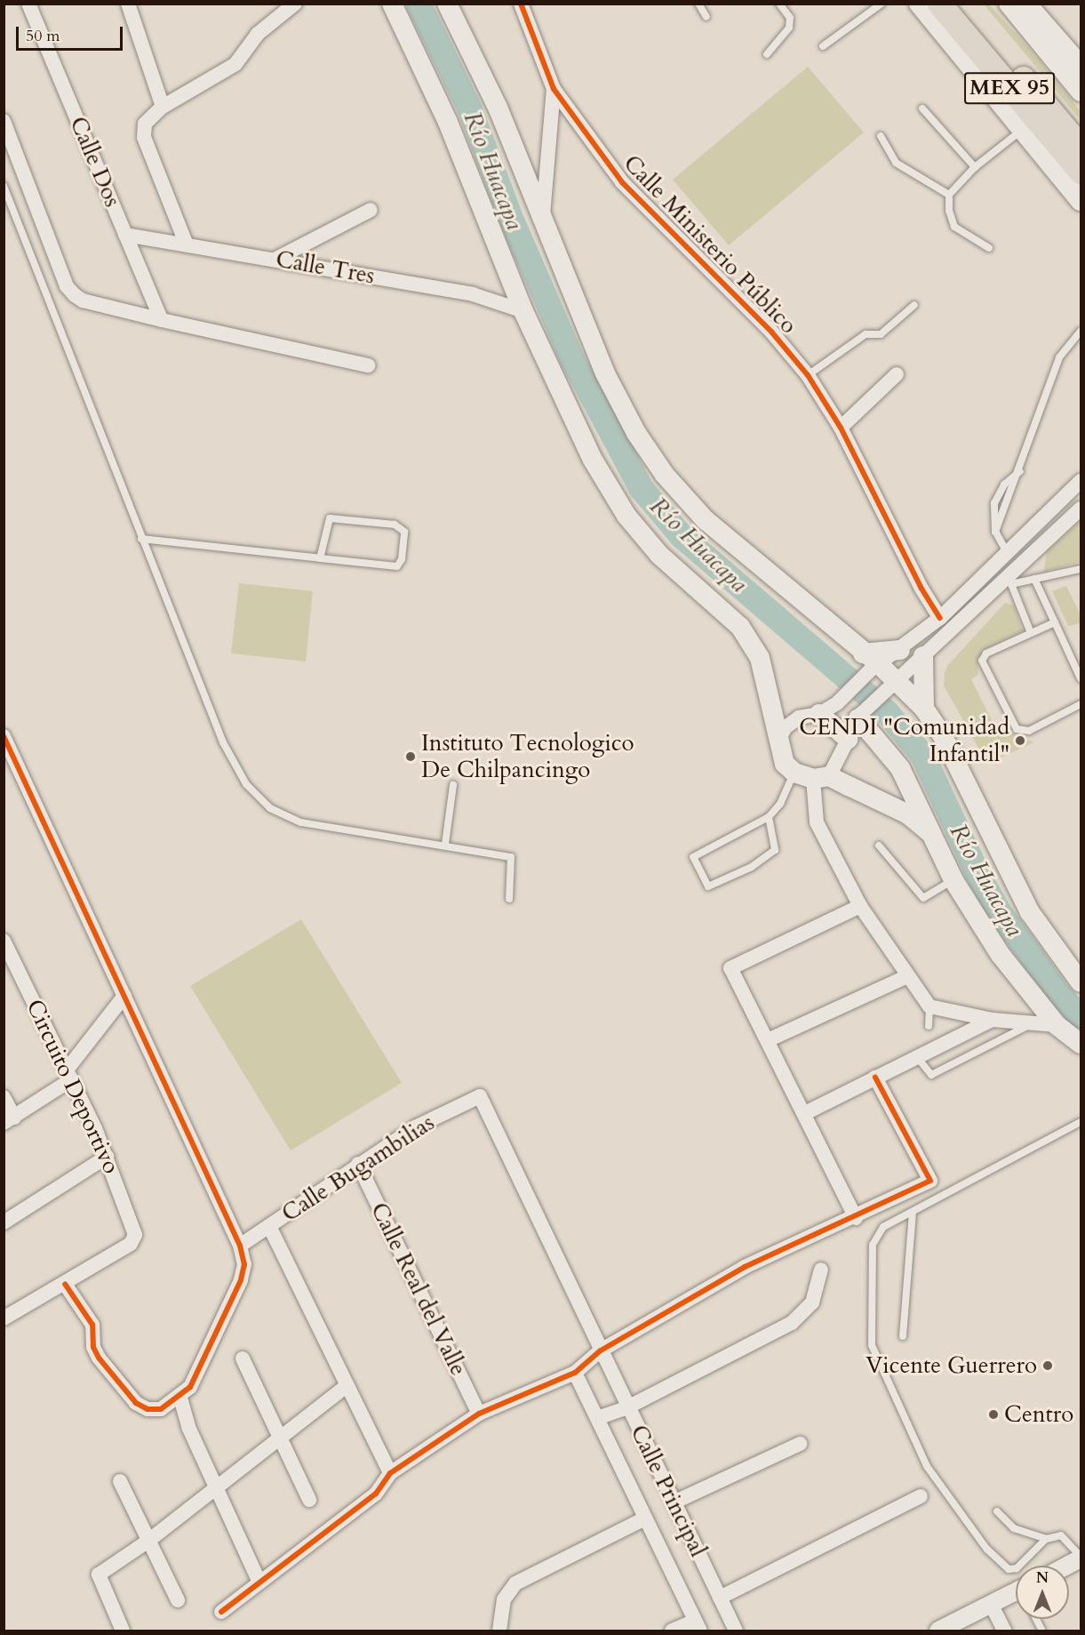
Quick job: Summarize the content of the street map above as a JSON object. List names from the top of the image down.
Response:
{
  "streets": {
    "highway": ["MEX 95"],
    "street": [
      "Calle Dos",
      "Calle Ministerio Público",
      "Calle Tres",
      "Circuito Deportivo",
      "Calle Bugambilias",
      "Calle Real del Valle",
      "Calle Principal"
    ]
  },
  "crossings": [
    ["Calle Dos", "Calle Tres"],
    ["Calle Bugambilias", "Calle Real del Valle"],
    ["Calle Bugambilias", "Calle Principal"]
  ],
  "water": ["Río Huacapa"],
  "places": [
    "CENDI \"Comunidad Infantil\"",
    "Instituto Tecnologico De Chilpancingo",
    "Vicente Guerrero",
    "Centro"
  ],
  "scale_bar": "50 m",
  "north": "top"
}
